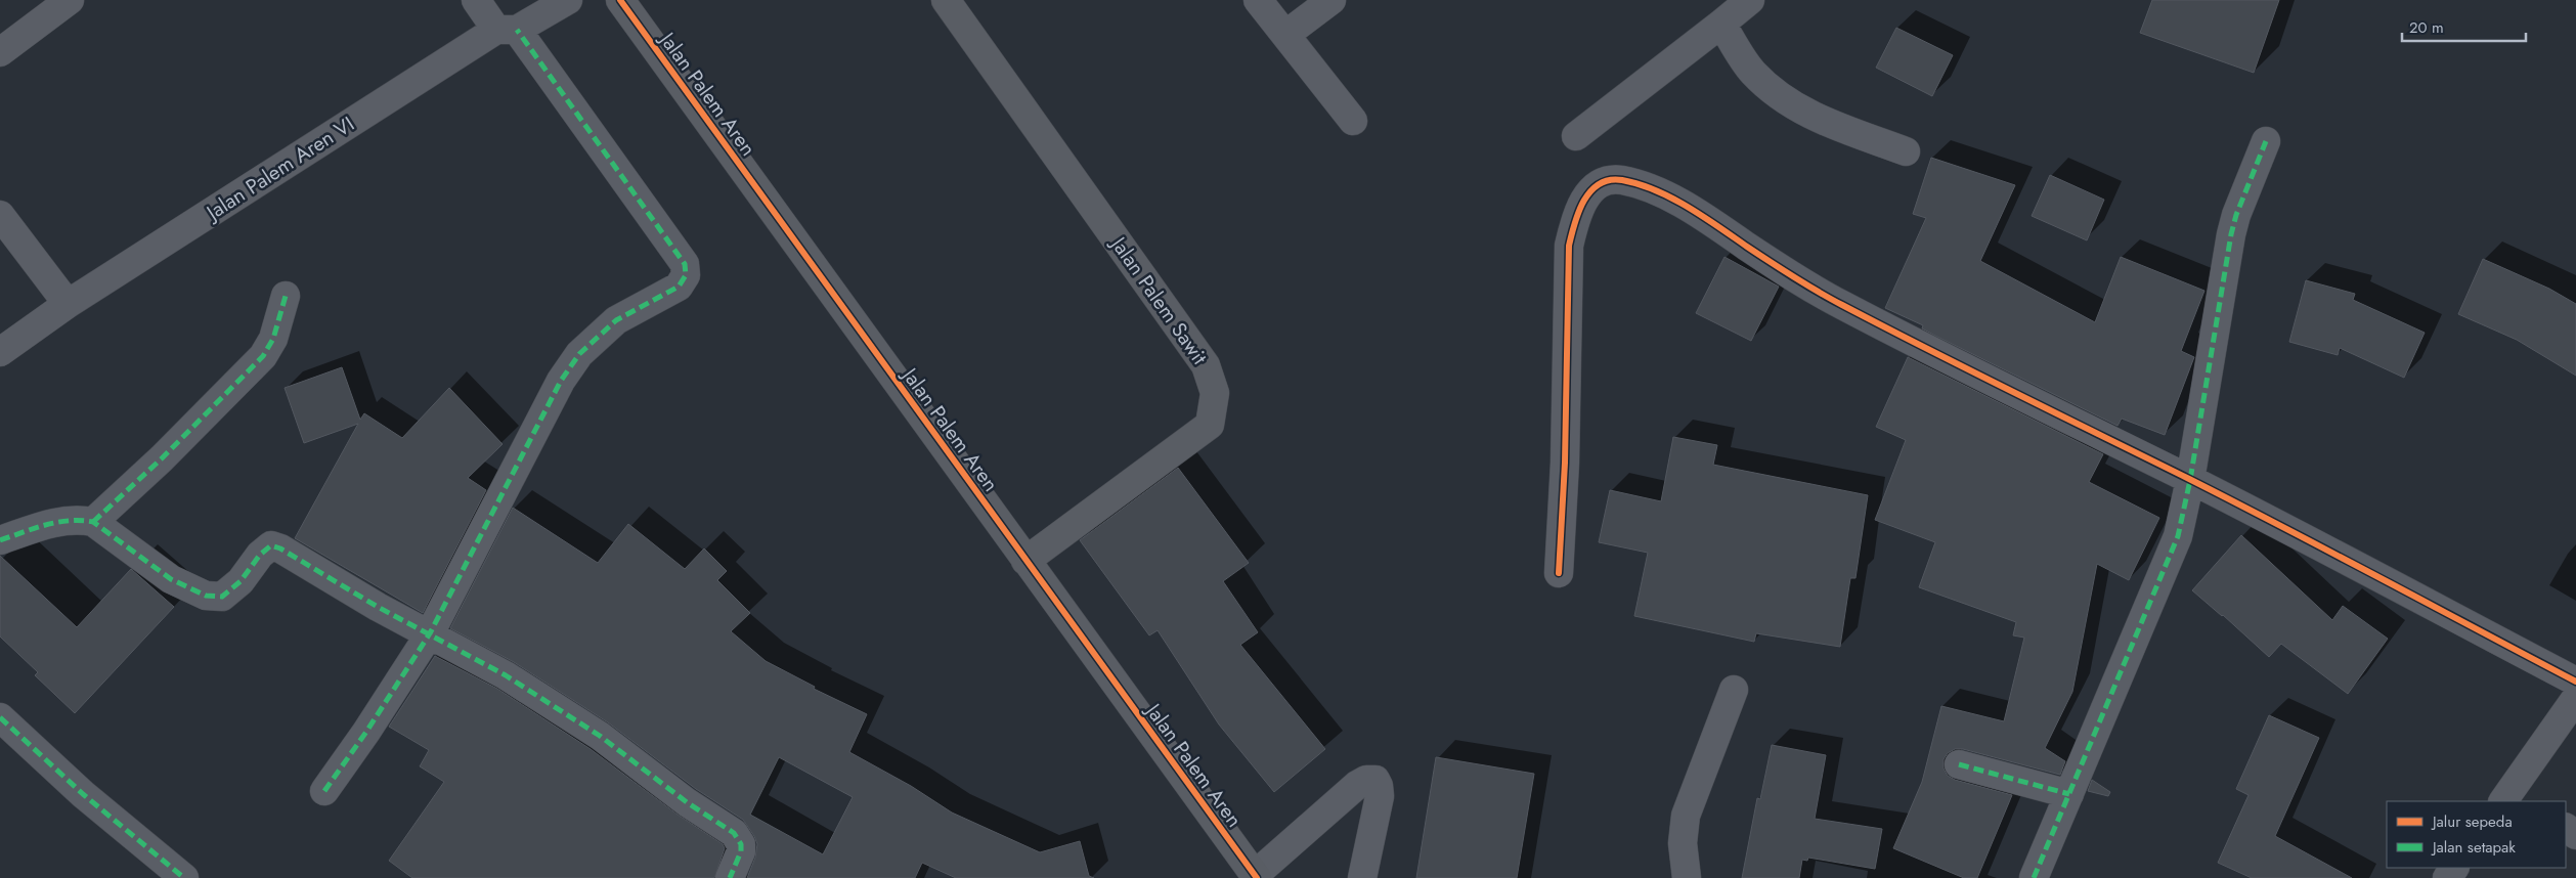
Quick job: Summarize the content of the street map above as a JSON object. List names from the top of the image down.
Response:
{
  "streets": {
    "street": ["Jalan Palem Aren", "Jalan Palem Aren VI", "Jalan Palem Sawit"]
  },
  "crossings": [
    ["Jalan Palem Aren", "Jalan Palem Sawit"]
  ],
  "legend": ["Jalur sepeda", "Jalan setapak"],
  "scale_bar": "20 m"
}
